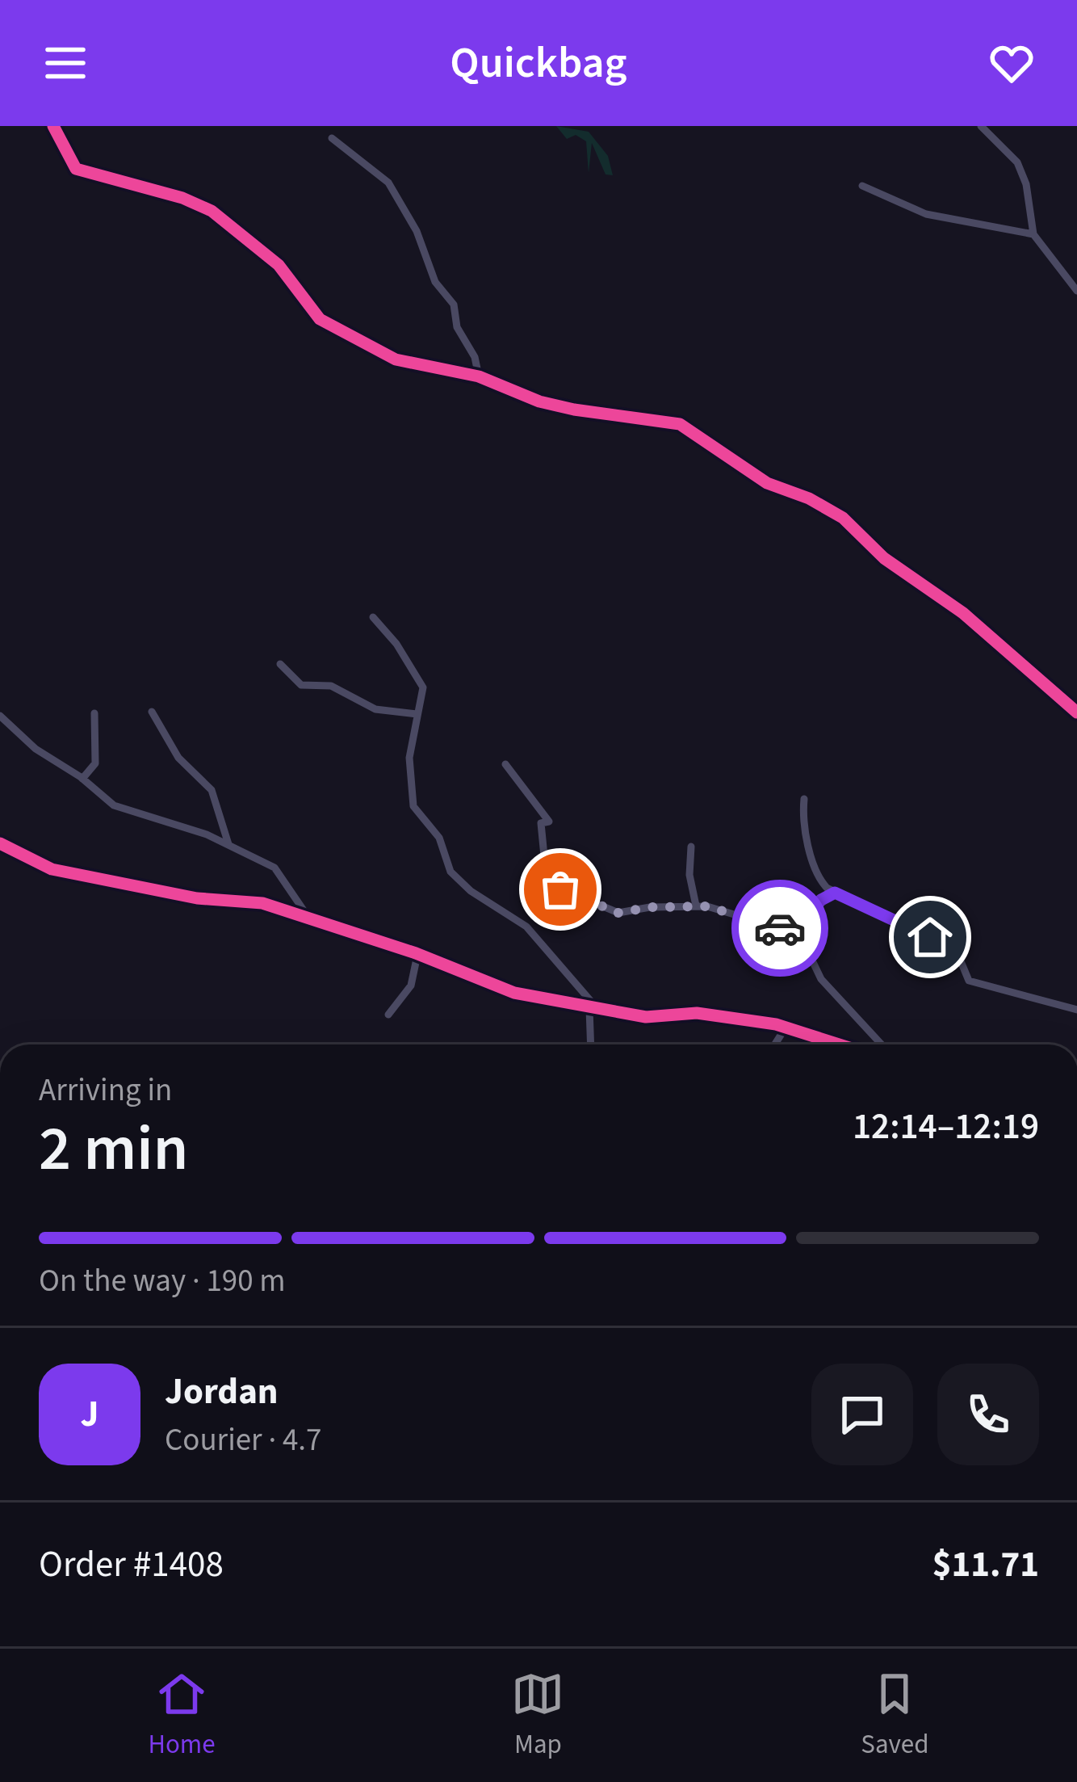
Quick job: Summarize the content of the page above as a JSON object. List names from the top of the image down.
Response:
{
  "page": {
    "header": "Quickbag",
    "heading": ["2 min", "Arriving in", "12:14–12:19"],
    "panel": [
      "Jordan",
      "Courier · 4.7",
      "Order #1408",
      "$11.71"
    ],
    "bar": "On the way · 190 m",
    "round": "J",
    "tabs": ["Home", "Map", "Saved"]
  }
}
